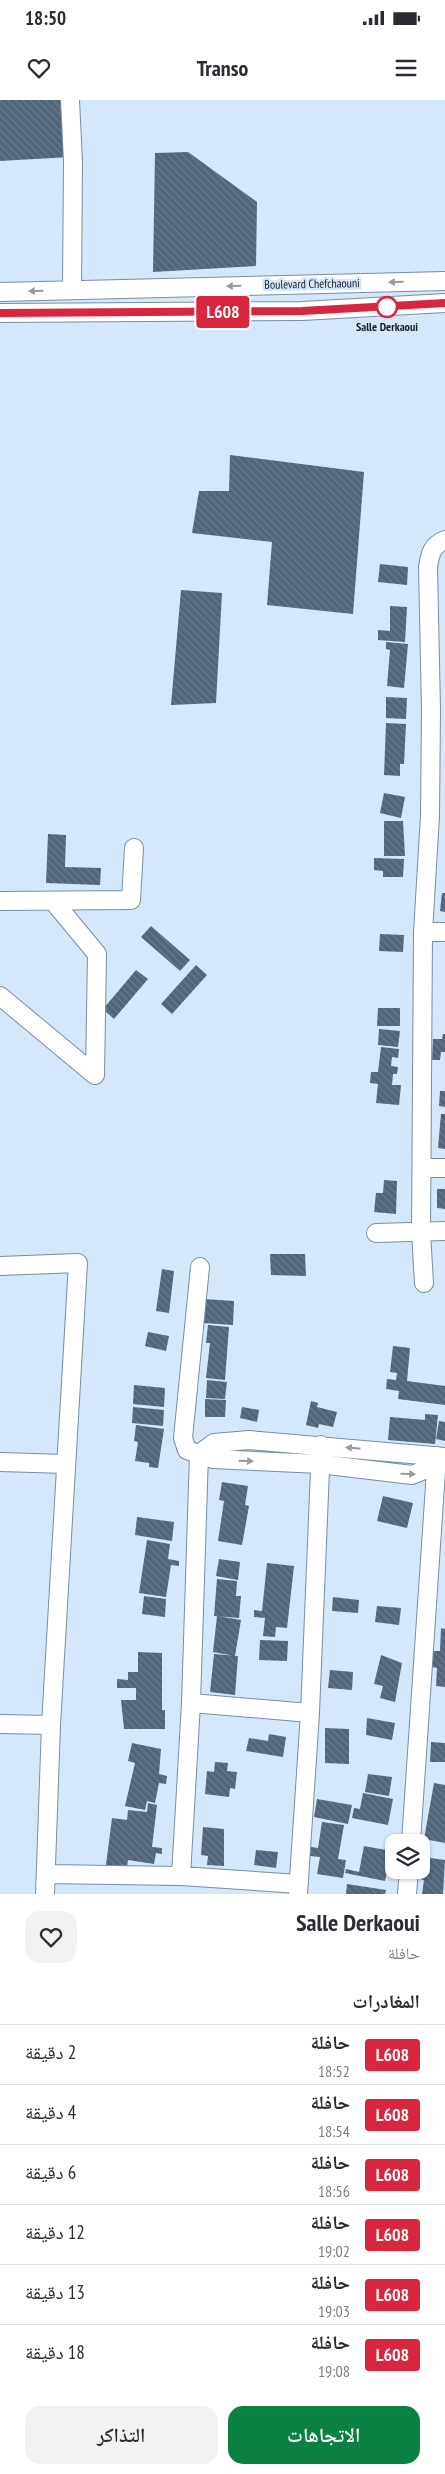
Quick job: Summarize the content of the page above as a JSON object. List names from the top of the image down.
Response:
{
  "streets": {
    "street": ["Boulevard Chefchaouni"]
  },
  "places": ["Salle Derkaoui"],
  "lines": ["bus line L608"],
  "page": {
    "status": "18:50",
    "header": "Transo",
    "on_map": "L608",
    "heading": [
      ["Salle Derkaoui", "حافلة"],
      "المغادرات"
    ],
    "list": [
      {
        "mark": "L608",
        "name": "حافلة",
        "note": "18:52",
        "value": "2 دقيقة"
      },
      {
        "mark": "L608",
        "name": "حافلة",
        "note": "18:54",
        "value": "4 دقيقة"
      },
      {
        "mark": "L608",
        "name": "حافلة",
        "note": "18:56",
        "value": "6 دقيقة"
      },
      {
        "mark": "L608",
        "name": "حافلة",
        "note": "19:02",
        "value": "12 دقيقة"
      },
      {
        "mark": "L608",
        "name": "حافلة",
        "note": "19:03",
        "value": "13 دقيقة"
      },
      {
        "mark": "L608",
        "name": "حافلة",
        "note": "19:08",
        "value": "18 دقيقة"
      }
    ],
    "buttons": ["الاتجاهات", "التذاكر"]
  }
}
